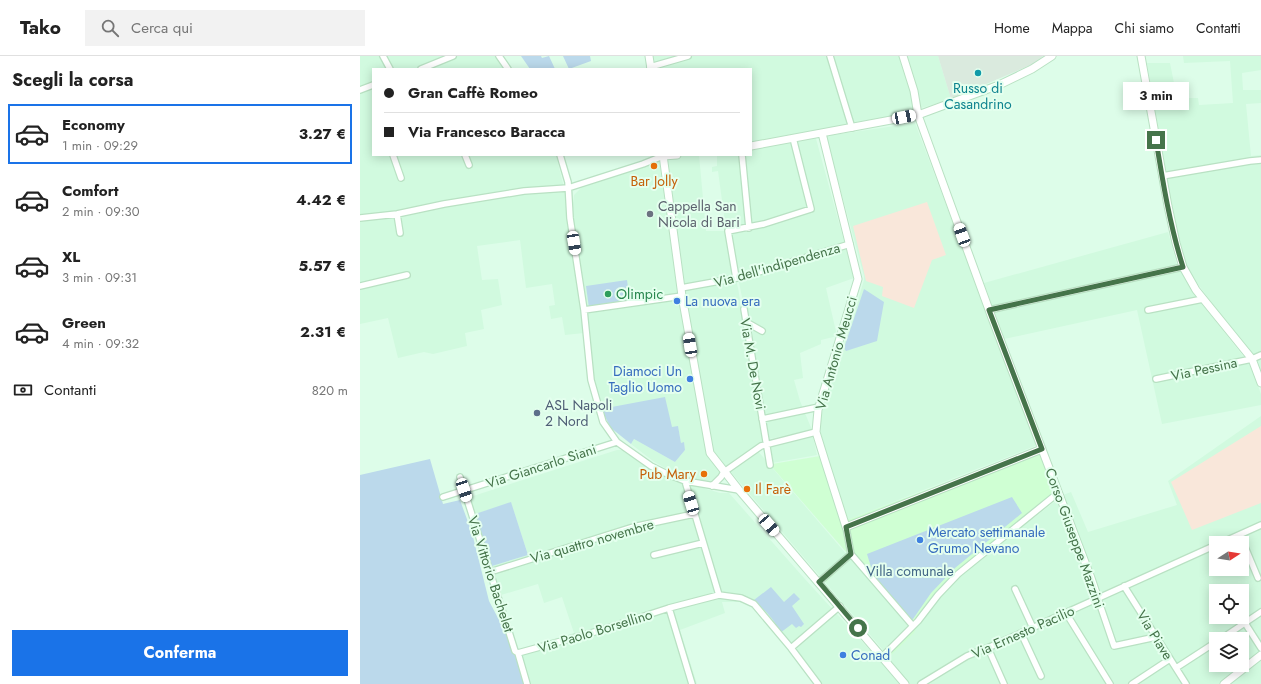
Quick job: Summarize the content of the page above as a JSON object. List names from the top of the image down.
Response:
{
  "streets": {
    "street": [
      "Via dell'indipendenza",
      "Via Antonio Meucci",
      "Via M. De Novi",
      "Via Pessina",
      "Via Giancarlo Siani",
      "Corso Giuseppe Mazzini",
      "Via quattro novembre",
      "Via Vittorio Bachelet",
      "Via Paolo Borsellino",
      "Via Ernesto Pacilio",
      "Via Piave"
    ]
  },
  "crossings": [
    ["Via dell'indipendenza", "Via Antonio Meucci"],
    ["Via Antonio Meucci", "Via M. De Novi"],
    ["Via Giancarlo Siani", "Via Vittorio Bachelet"],
    ["Corso Giuseppe Mazzini", "Via Ernesto Pacilio"],
    ["Corso Giuseppe Mazzini", "Via Piave"],
    ["Via quattro novembre", "Via Vittorio Bachelet"],
    ["Via Vittorio Bachelet", "Via Paolo Borsellino"],
    ["Via Ernesto Pacilio", "Via Piave"]
  ],
  "parks": ["Villa comunale"],
  "places": [
    "Russo di Casandrino",
    "Bar Jolly",
    "Cappella San Nicola di Bari",
    "Olimpic",
    "La nuova era",
    "Diamoci Un Taglio Uomo",
    "ASL Napoli 2 Nord",
    "Pub Mary",
    "Il Farè",
    "Mercato settimanale Grumo Nevano",
    "Conad"
  ],
  "north": "right",
  "page": {
    "header": "Tako",
    "search": "Cerca qui",
    "nav": [
      "Home",
      "Mappa",
      "Chi siamo",
      "Contatti"
    ],
    "heading": "Scegli la corsa",
    "banner": ["Gran Caffè Romeo", "Via Francesco Baracca"],
    "bubble": "3 min",
    "list": [
      {
        "name": "Economy",
        "note": "1 min · 09:29",
        "value": "3.27 €"
      },
      {
        "name": "Comfort",
        "note": "2 min · 09:30",
        "value": "4.42 €"
      },
      {
        "name": "XL",
        "note": "3 min · 09:31",
        "value": "5.57 €"
      },
      {
        "name": "Green",
        "note": "4 min · 09:32",
        "value": "2.31 €"
      }
    ],
    "pay": ["Contanti", "820 m"],
    "buttons": "Conferma"
  }
}
